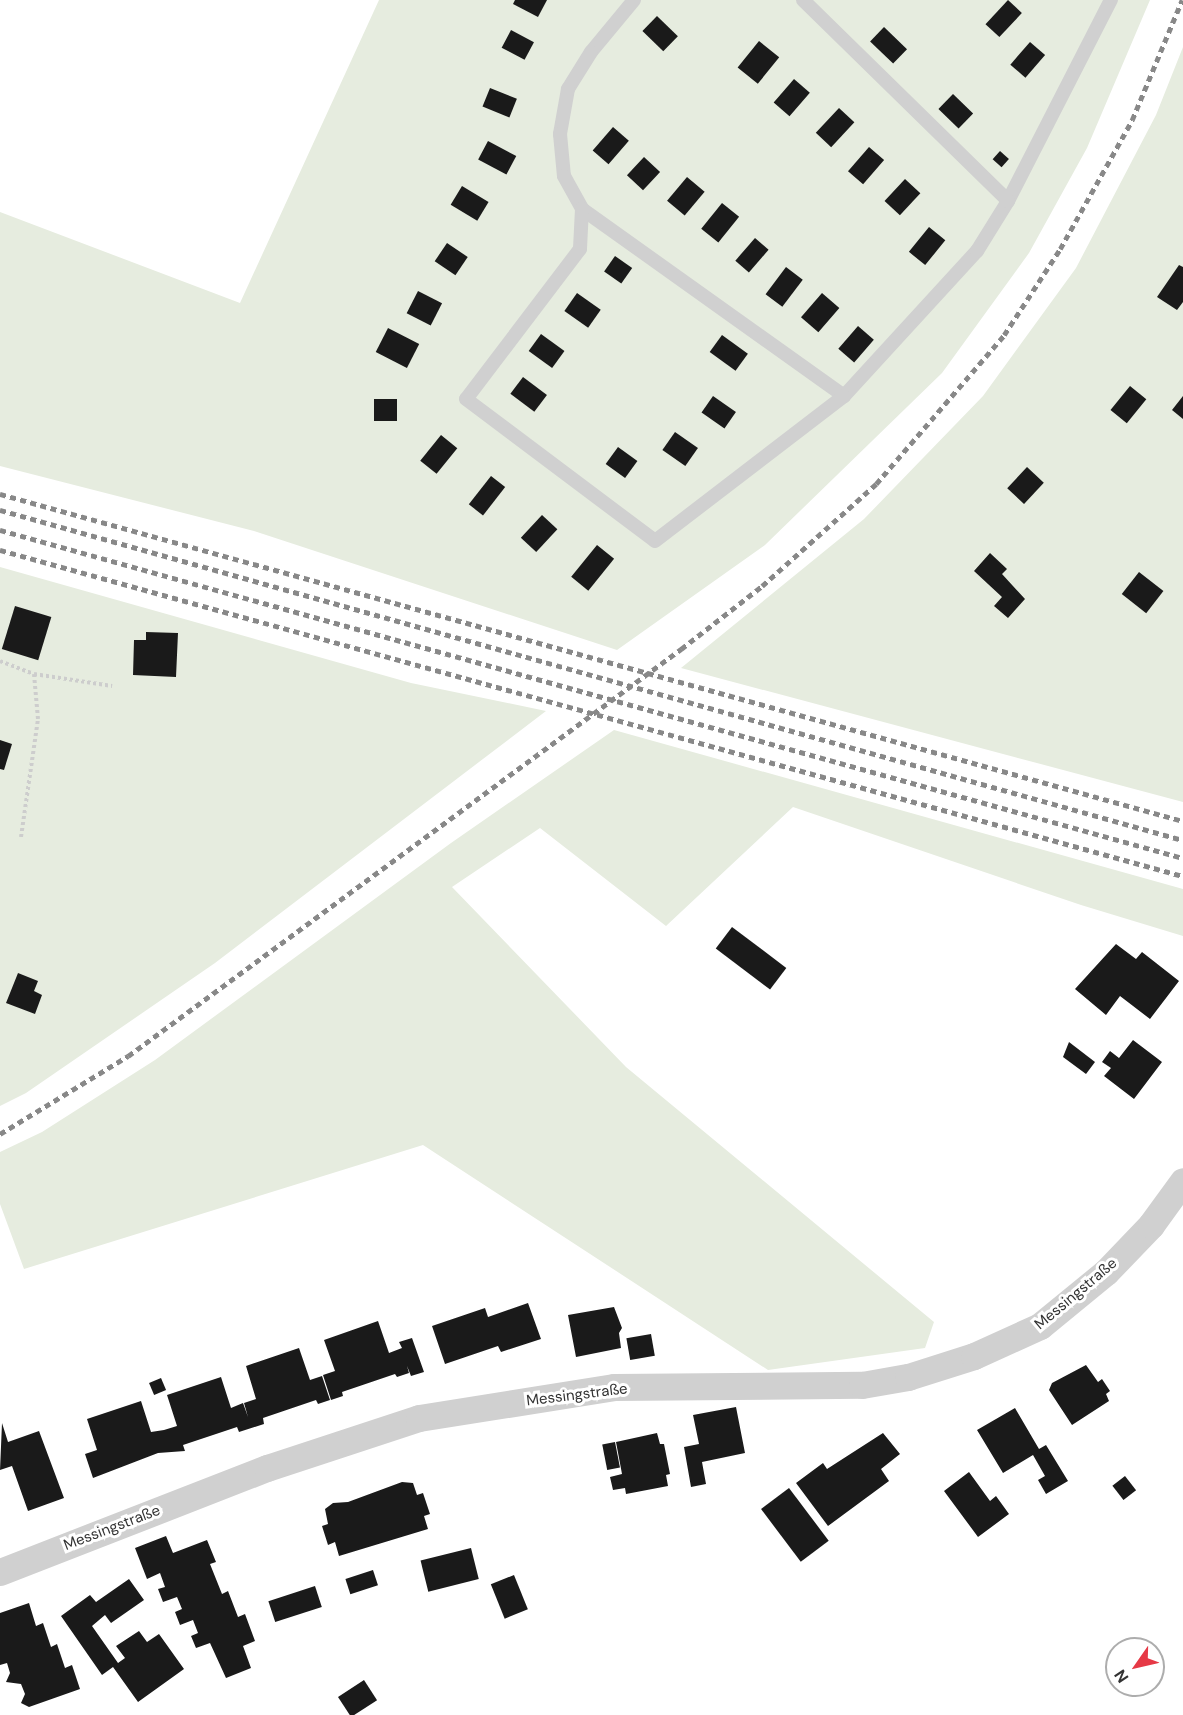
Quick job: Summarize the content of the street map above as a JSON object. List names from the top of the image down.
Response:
{
  "streets": {
    "street": ["Messingstraße"]
  },
  "north": "bottom left"
}
